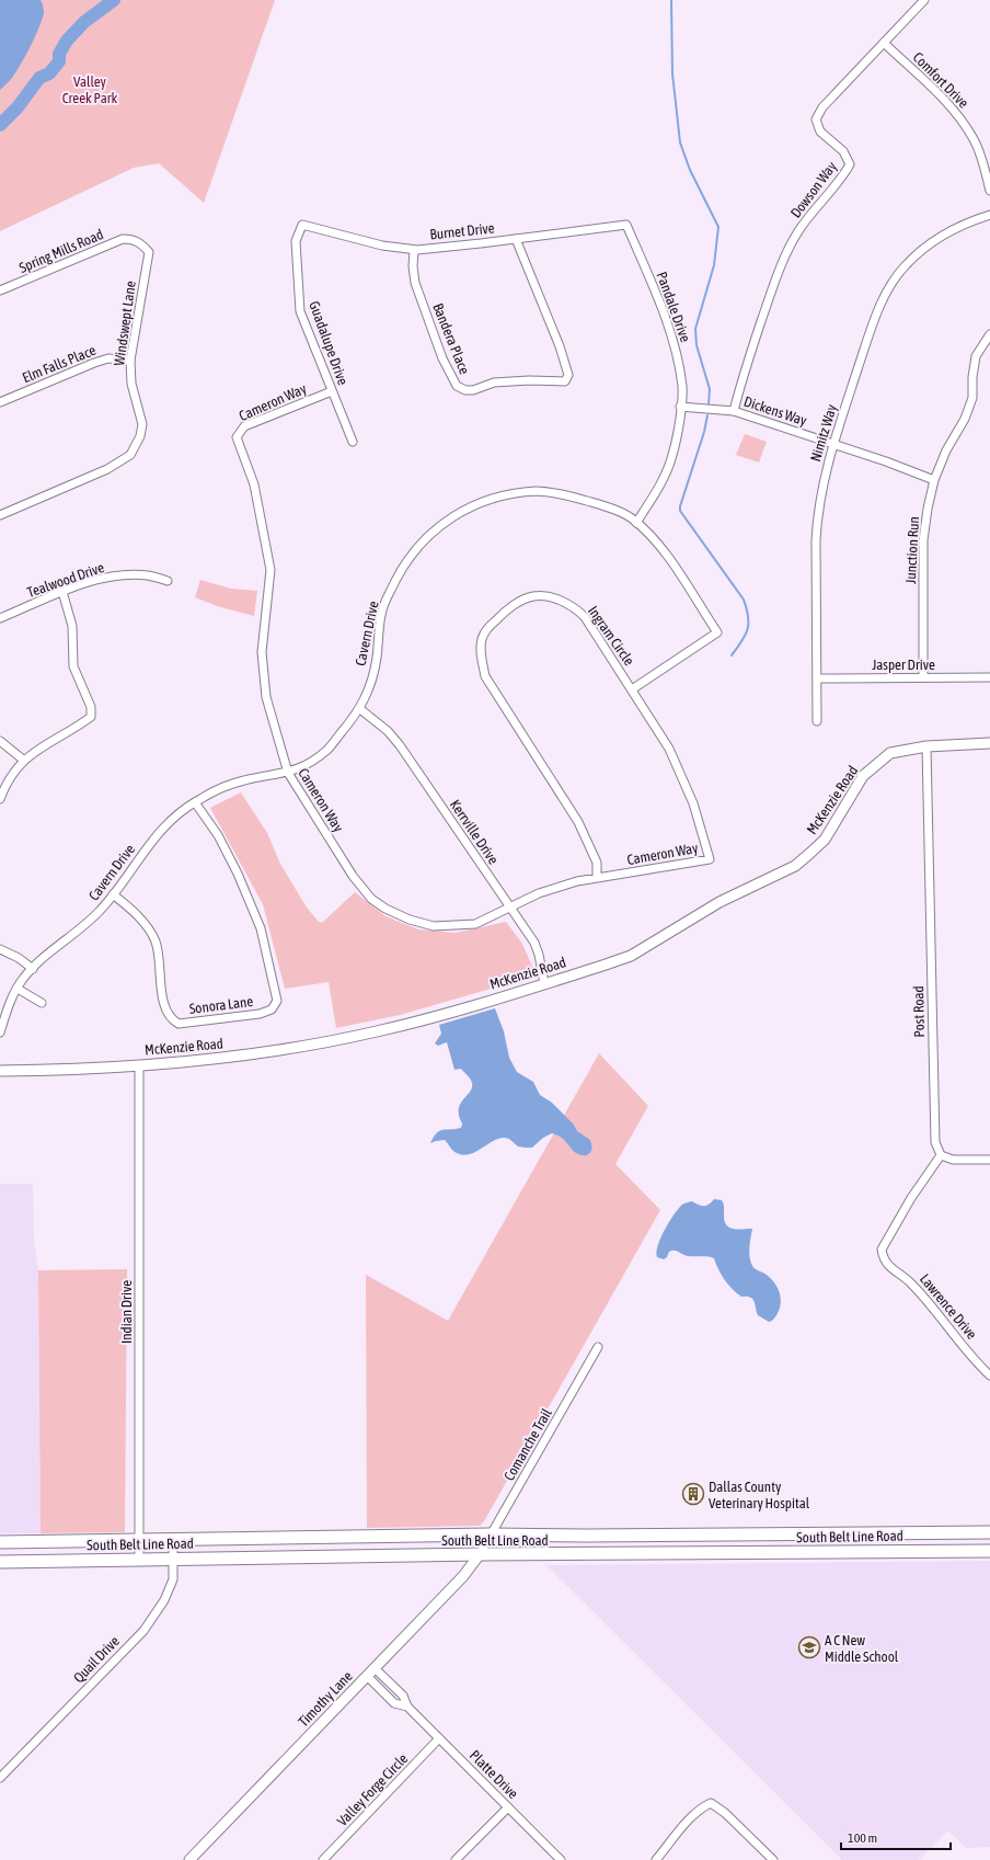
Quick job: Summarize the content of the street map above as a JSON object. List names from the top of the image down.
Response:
{
  "streets": {
    "main road": ["South Belt Line Road"],
    "street": [
      "Comfort Drive",
      "Dowson Way",
      "Burnet Drive",
      "Spring Mills Road",
      "Pandale Drive",
      "Windswept Lane",
      "Bandera Place",
      "Guadalupe Drive",
      "Elm Falls Place",
      "Cameron Way",
      "Dickens Way",
      "Nimitz Way",
      "Junction Run",
      "Tealwood Drive",
      "Cavern Drive",
      "Ingram Circle",
      "Jasper Drive",
      "McKenzie Road",
      "Kerrville Drive",
      "Sonora Lane",
      "Post Road",
      "Lawrence Drive",
      "Indian Drive",
      "Comanche Trail",
      "Quail Drive",
      "Timothy Lane",
      "Platte Drive",
      "Valley Forge Circle"
    ]
  },
  "crossings": [
    ["Comfort Drive", "Dowson Way"],
    ["Dowson Way", "Dickens Way"],
    ["Burnet Drive", "Pandale Drive"],
    ["Burnet Drive", "Bandera Place"],
    ["Burnet Drive", "Guadalupe Drive"],
    ["Spring Mills Road", "Windswept Lane"],
    ["Pandale Drive", "Dickens Way"],
    ["Pandale Drive", "Cavern Drive"],
    ["Windswept Lane", "Elm Falls Place"],
    ["Guadalupe Drive", "Cameron Way"],
    ["Cameron Way", "Cavern Drive"],
    ["Cameron Way", "Ingram Circle"],
    ["Cameron Way", "Kerrville Drive"],
    ["Dickens Way", "Nimitz Way"],
    ["Dickens Way", "Junction Run"],
    ["Nimitz Way", "Jasper Drive"],
    ["Junction Run", "Jasper Drive"],
    ["Cavern Drive", "Ingram Circle"],
    ["Cavern Drive", "Kerrville Drive"],
    ["Cavern Drive", "Sonora Lane"],
    ["McKenzie Road", "Kerrville Drive"],
    ["McKenzie Road", "Post Road"],
    ["McKenzie Road", "Indian Drive"],
    ["Post Road", "Lawrence Drive"],
    ["Indian Drive", "South Belt Line Road"],
    ["Comanche Trail", "South Belt Line Road"],
    ["Comanche Trail", "Timothy Lane"],
    ["South Belt Line Road", "Quail Drive"],
    ["South Belt Line Road", "Timothy Lane"],
    ["Timothy Lane", "Platte Drive"],
    ["Platte Drive", "Valley Forge Circle"]
  ],
  "parks": ["Valley Creek Park"],
  "places": {
    "building": ["Dallas County Veterinary Hospital"],
    "school or university": ["A C New Middle School"]
  },
  "scale_bar": "100 m"
}
